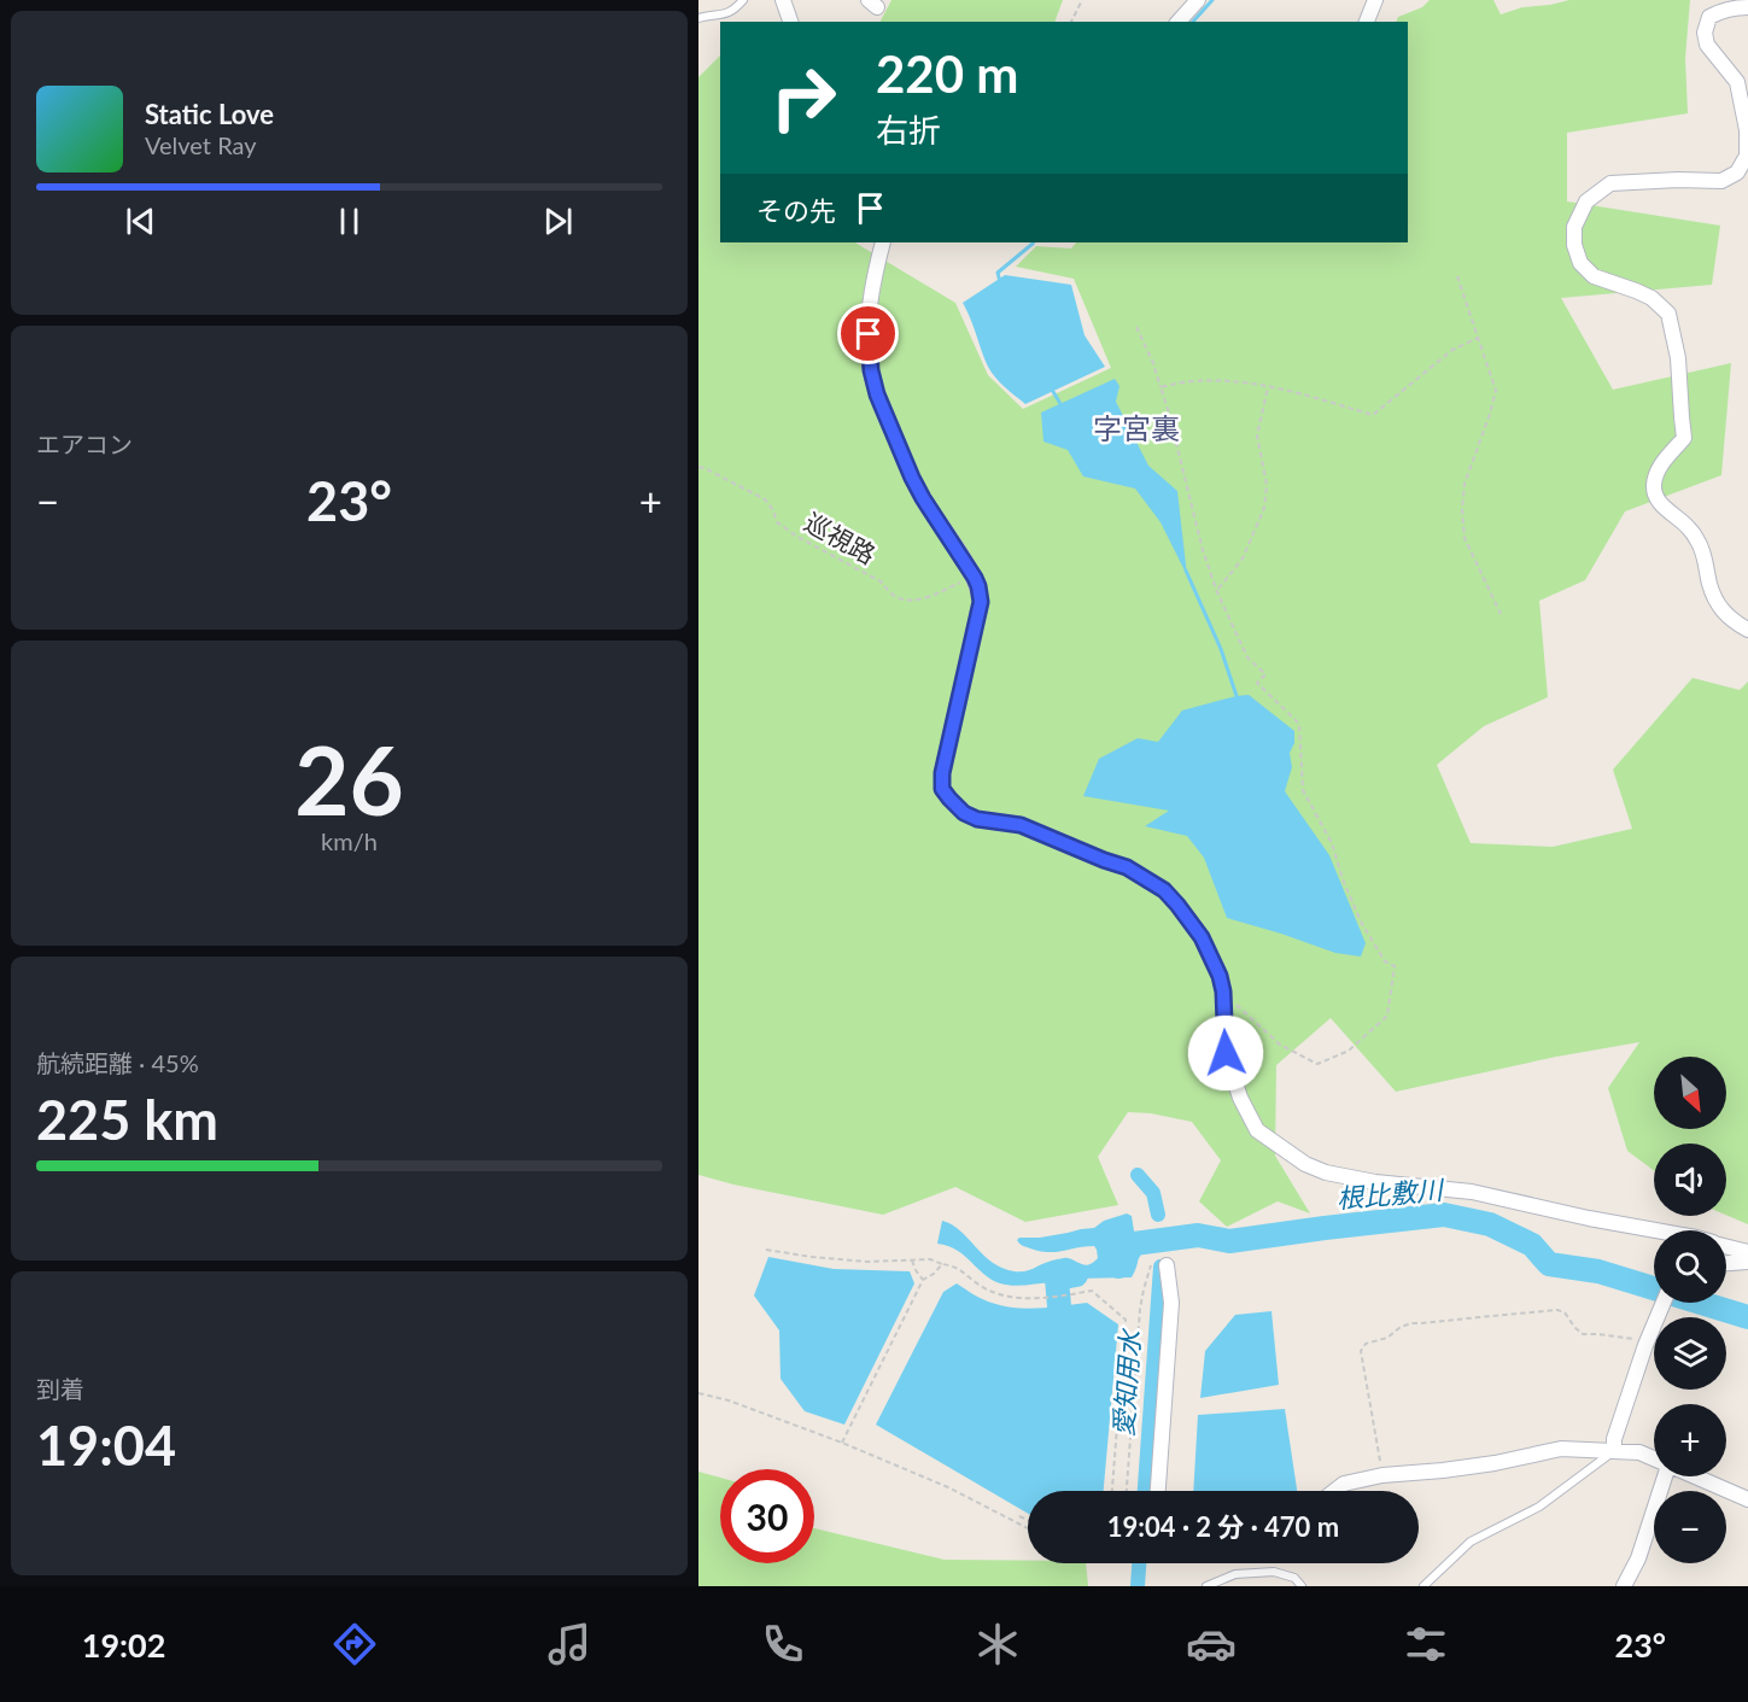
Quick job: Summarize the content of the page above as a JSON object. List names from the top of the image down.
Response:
{
  "streets": {
    "path": ["巡視路"]
  },
  "districts": ["字宮裏"],
  "water": ["根比敷川", "愛知用水"],
  "north": "bottom right",
  "page": {
    "turn": ["220 m", "右折"],
    "song": ["Static Love", "Velvet Ray"],
    "then": "その先",
    "tile": [
      "エアコン",
      ["26", "km/h"],
      ["航続距離 · 45%", "225 km"],
      ["到着", "19:04"]
    ],
    "heat": ["−", "23°", "+"],
    "map_buttons": ["+", "−"],
    "limit": "30",
    "trip": "19:04 · 2 分 · 470 m",
    "tabs": ["19:02", "23°"]
  }
}
